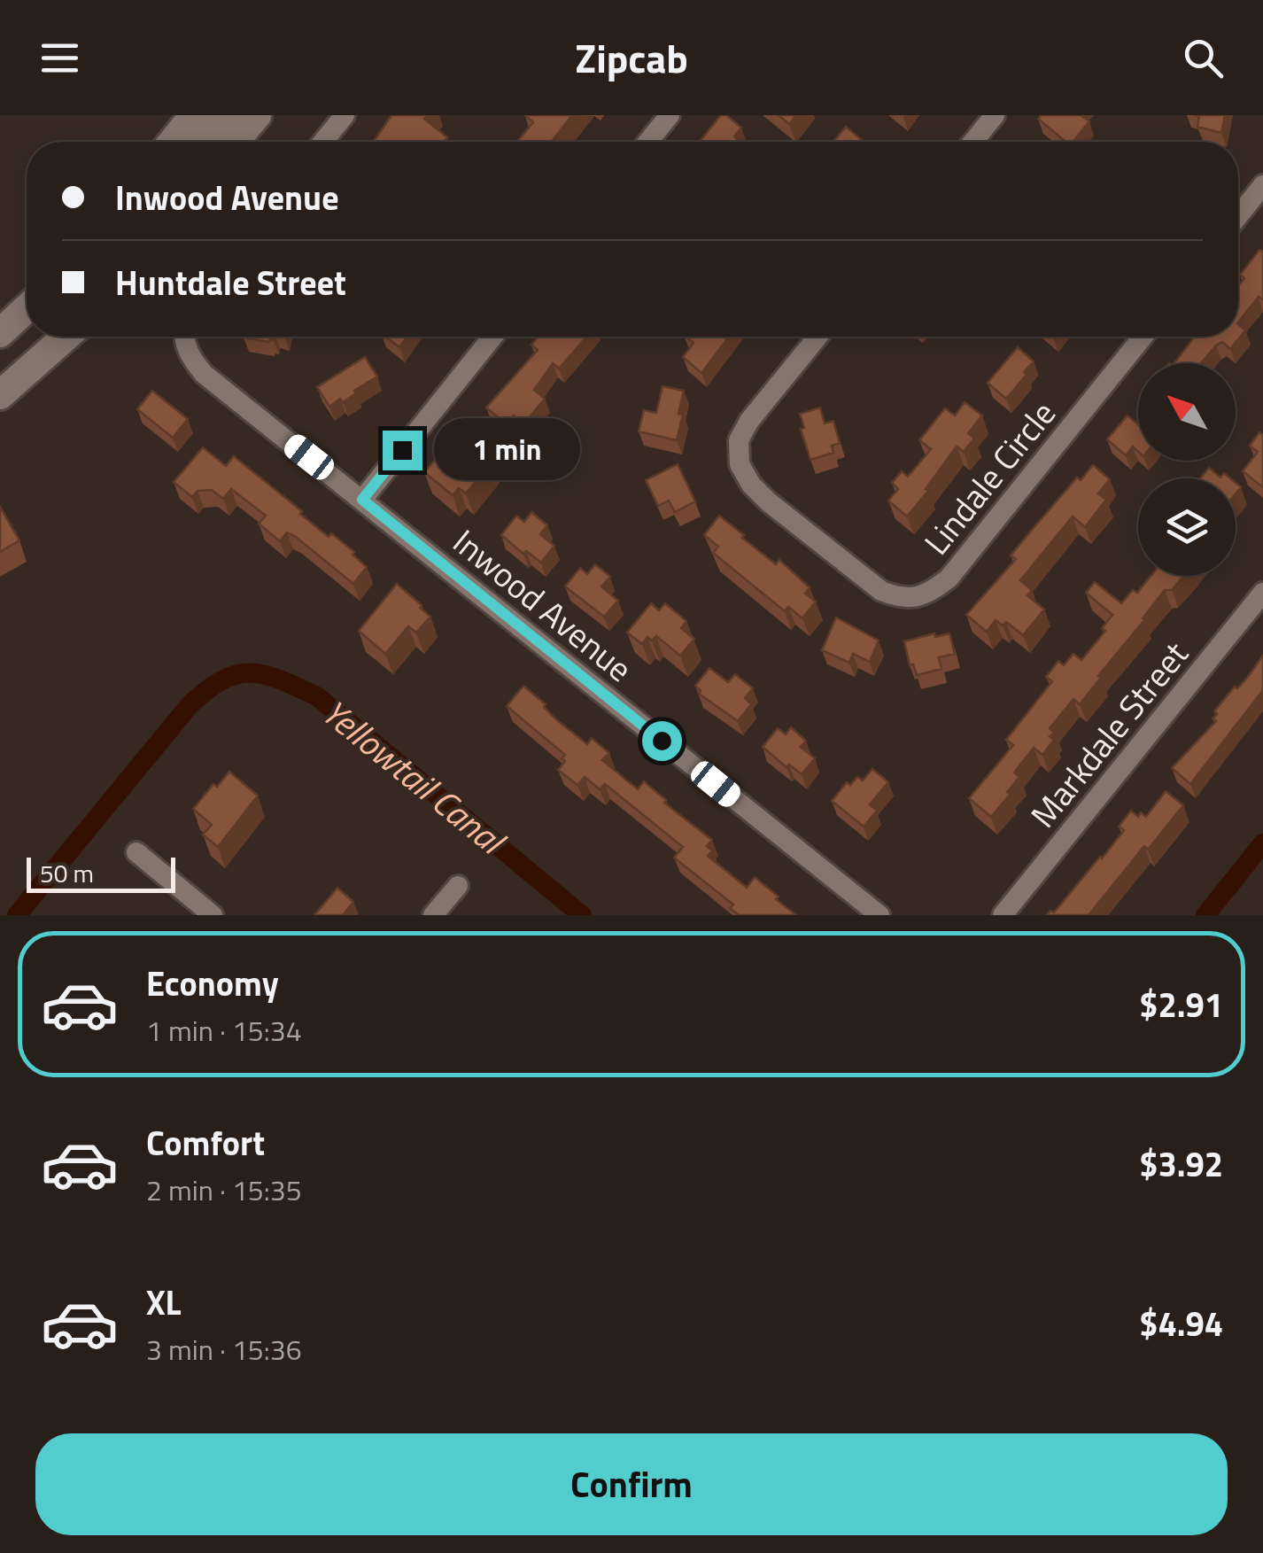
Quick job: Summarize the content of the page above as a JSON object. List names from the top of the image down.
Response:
{
  "streets": {
    "street": ["Lindale Circle", "Inwood Avenue", "Markdale Street"]
  },
  "water": ["Yellowtail Canal"],
  "scale_bar": "50 m",
  "north": "top left",
  "page": {
    "header": "Zipcab",
    "banner": ["Inwood Avenue", "Huntdale Street"],
    "bubble": "1 min",
    "scale": "50 m",
    "list": [
      {
        "name": "Economy",
        "note": "1 min · 15:34",
        "value": "$2.91"
      },
      {
        "name": "Comfort",
        "note": "2 min · 15:35",
        "value": "$3.92"
      },
      {
        "name": "XL",
        "note": "3 min · 15:36",
        "value": "$4.94"
      }
    ],
    "buttons": "Confirm"
  }
}
